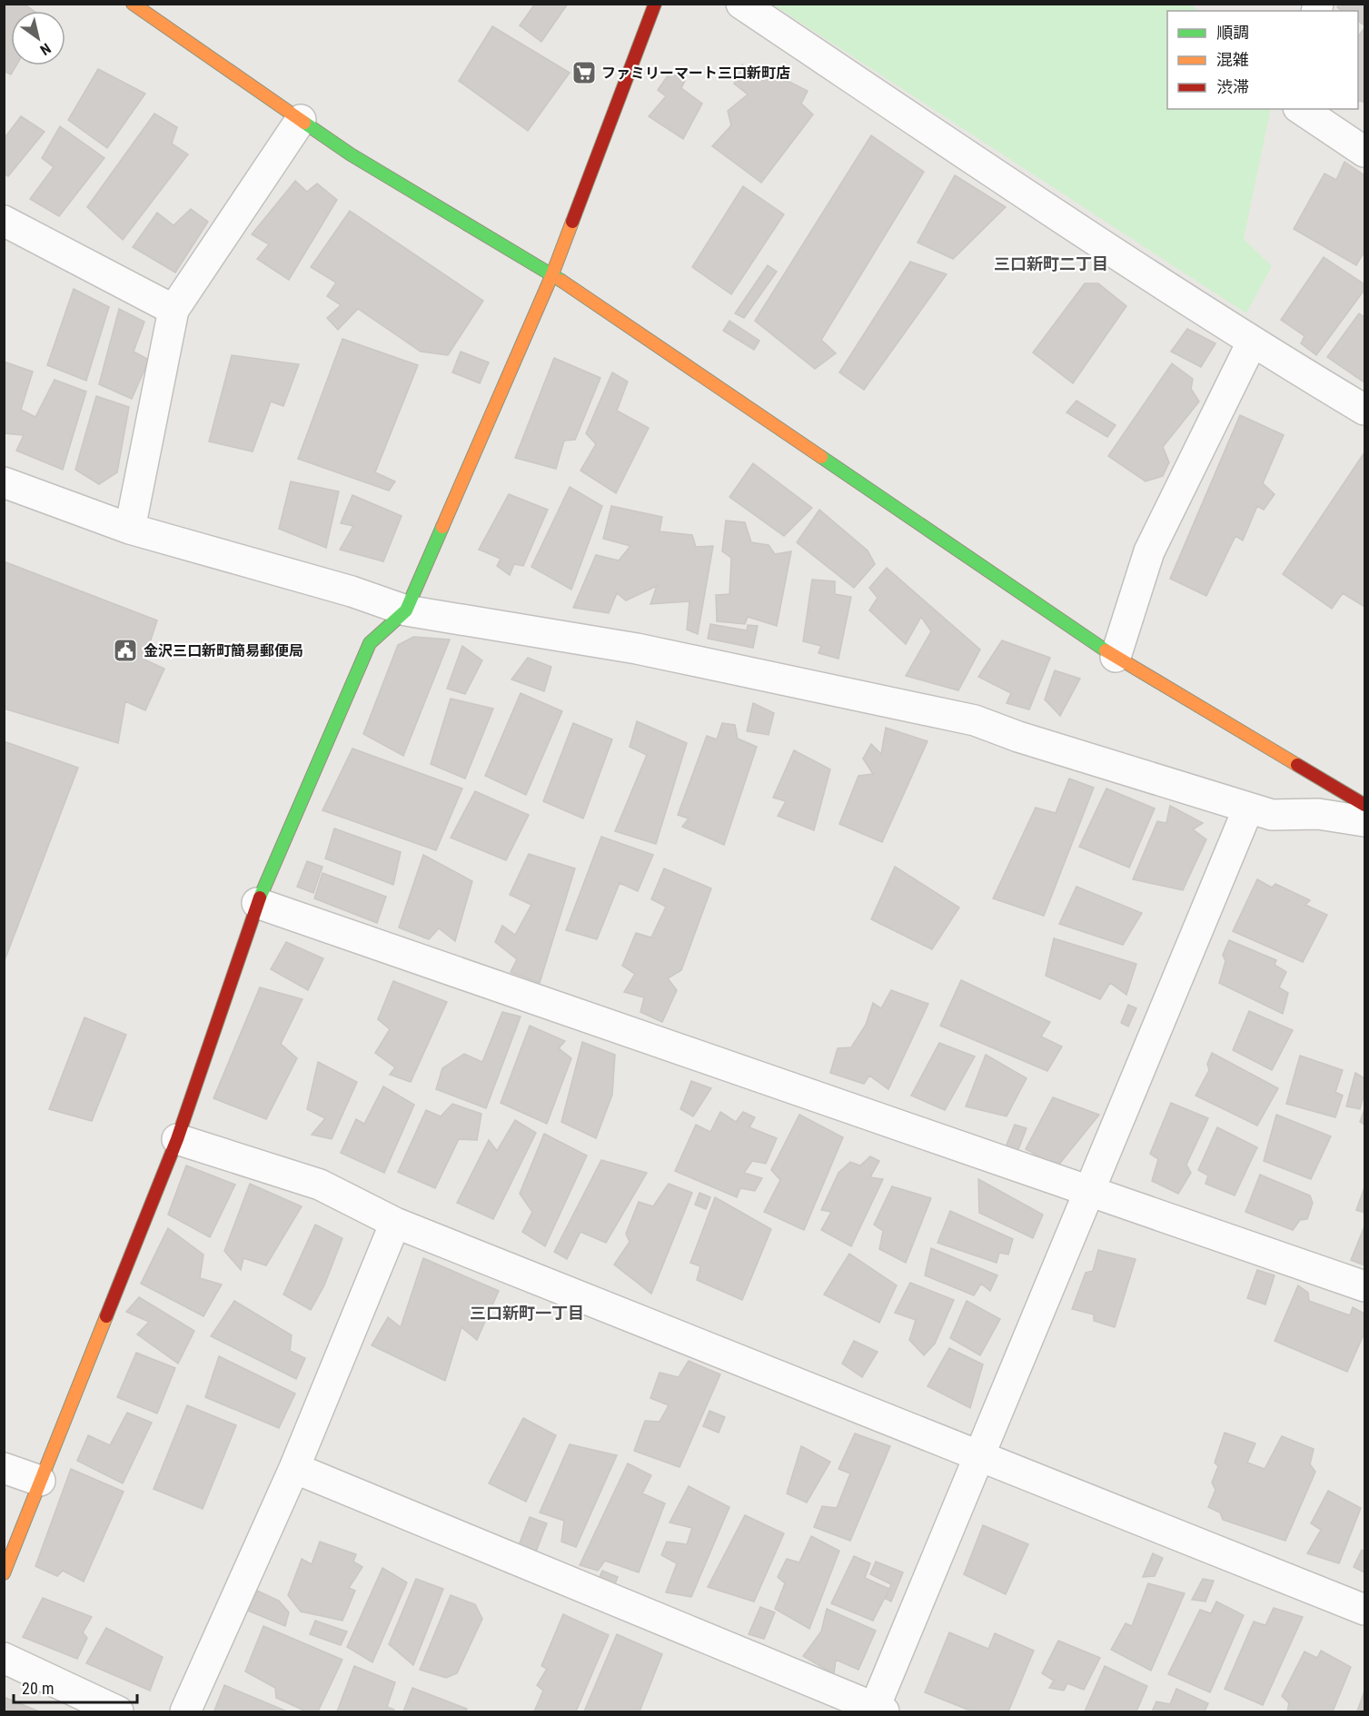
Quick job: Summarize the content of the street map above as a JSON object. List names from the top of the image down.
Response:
{
  "districts": ["三口新町二丁目", "三口新町一丁目"],
  "places": {
    "supermarket": ["ファミリーマート三口新町店"],
    "public building": ["金沢三口新町簡易郵便局"]
  },
  "legend": ["順調", "混雑", "渋滞"],
  "scale_bar": "20 m",
  "north": "bottom right"
}
